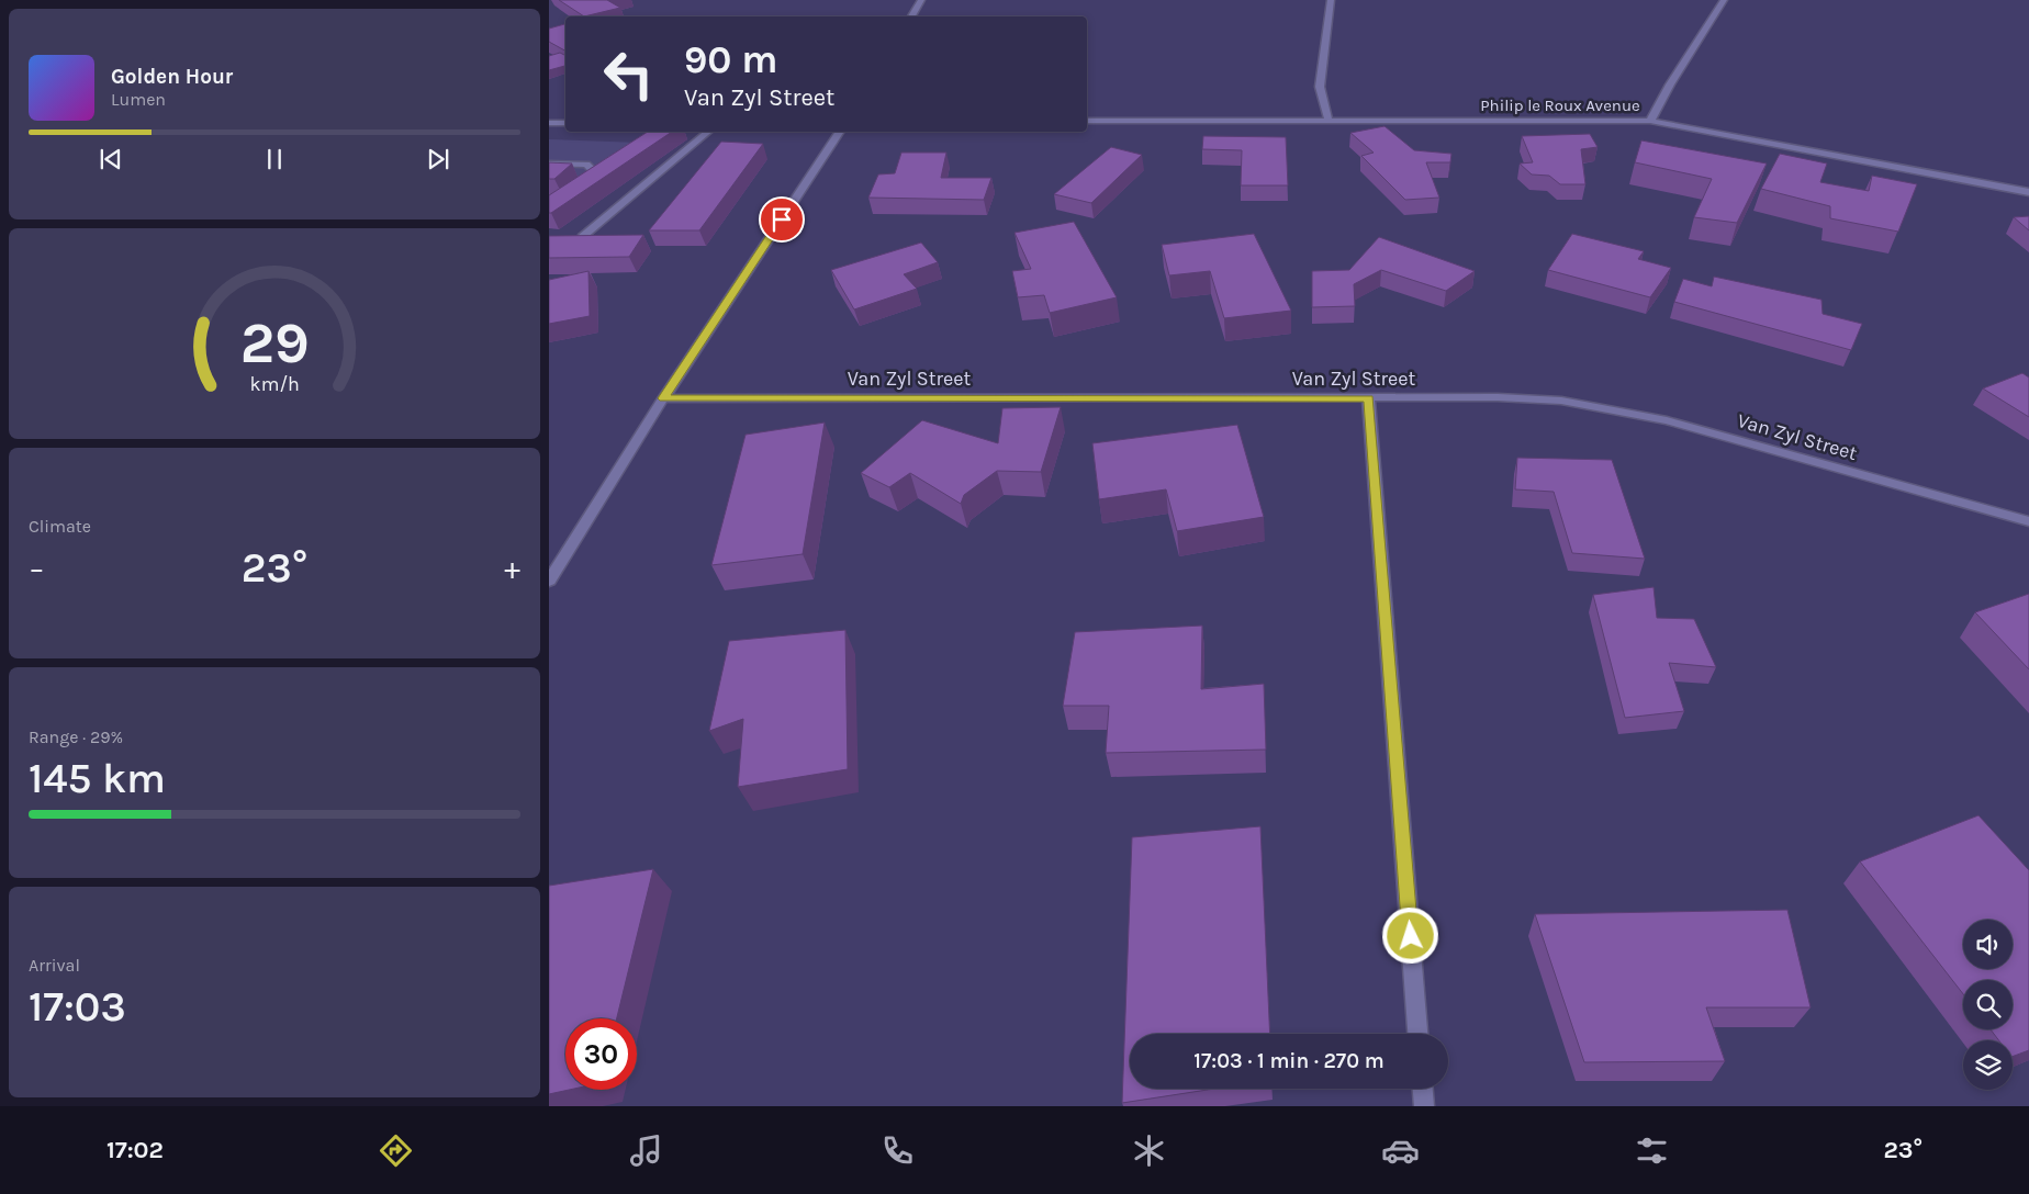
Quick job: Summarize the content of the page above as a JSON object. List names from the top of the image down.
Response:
{
  "streets": {
    "street": ["Philip le Roux Avenue", "Van Zyl Street"]
  },
  "page": {
    "turn": ["90 m", "Van Zyl Street"],
    "song": ["Golden Hour", "Lumen"],
    "tile": [
      "Climate",
      ["Range · 29%", "145 km"],
      ["Arrival", "17:03"]
    ],
    "heat": ["−", "23°", "+"],
    "limit": "30",
    "trip": "17:03 · 1 min · 270 m",
    "tabs": ["17:02", "23°"],
    "gauge": ["29", "km/h"]
  }
}
